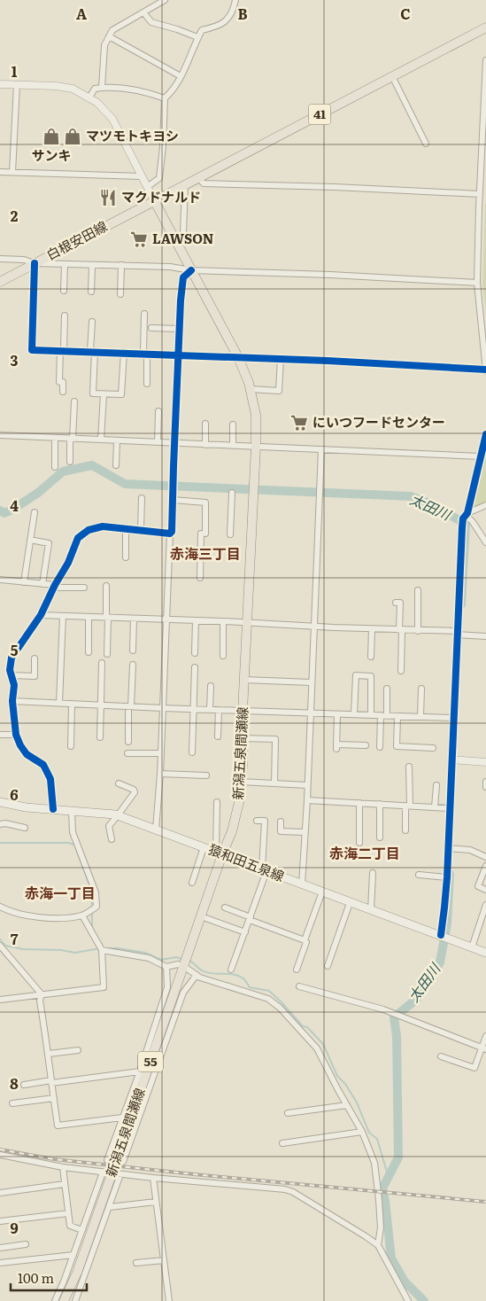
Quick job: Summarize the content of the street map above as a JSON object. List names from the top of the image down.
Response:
{
  "streets": {
    "main road": [
      "41",
      "白根安田線",
      "新潟五泉間瀬線",
      "猿和田五泉線",
      "55"
    ]
  },
  "crossings": [
    ["41", "白根安田線"],
    ["41", "新潟五泉間瀬線"],
    ["白根安田線", "新潟五泉間瀬線"],
    ["新潟五泉間瀬線", "猿和田五泉線"]
  ],
  "districts": ["赤海三丁目", "赤海二丁目", "赤海一丁目"],
  "water": ["太田川"],
  "places": {
    "shop": ["サンキ", "マツモトキヨシ"],
    "restaurant": ["マクドナルド"],
    "supermarket": ["LAWSON", "にいつフードセンター"]
  },
  "scale_bar": "100 m",
  "grid": {
    "columns": ["A", "B", "C"],
    "rows": [
      "1",
      "2",
      "3",
      "4",
      "5",
      "6",
      "7",
      "8",
      "9"
    ]
  }
}
